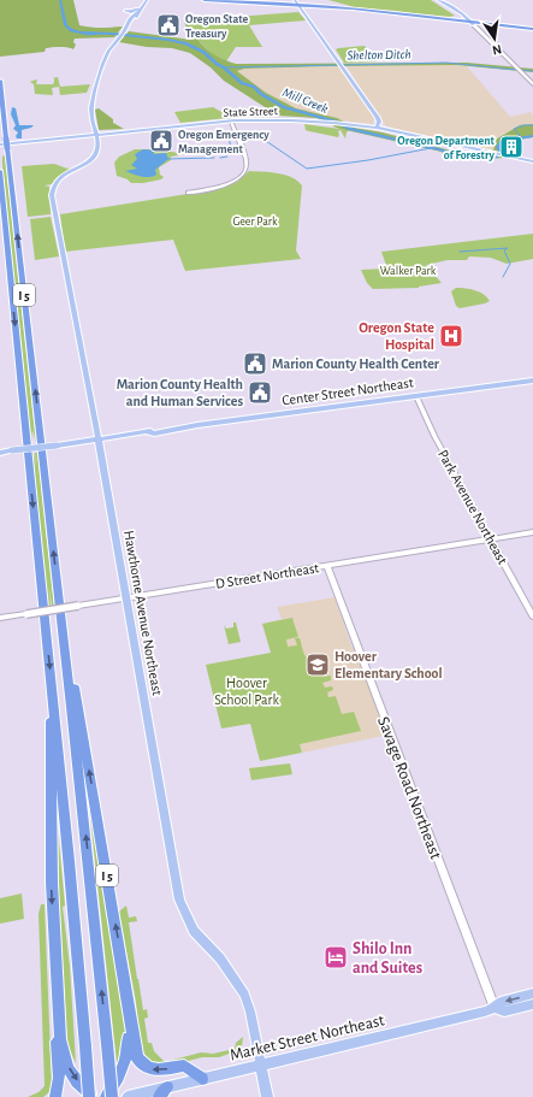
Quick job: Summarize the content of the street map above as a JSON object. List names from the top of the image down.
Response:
{
  "streets": {
    "highway": ["I 5"],
    "main road": [
      "State Street",
      "Center Street Northeast",
      "Hawthorne Avenue Northeast",
      "Market Street Northeast"
    ],
    "street": ["Park Avenue Northeast", "D Street Northeast", "Savage Road Northeast"]
  },
  "crossings": [
    ["State Street", "Hawthorne Avenue Northeast"],
    ["I 5", "Market Street Northeast"],
    ["Center Street Northeast", "Park Avenue Northeast"],
    ["Center Street Northeast", "Hawthorne Avenue Northeast"],
    ["Park Avenue Northeast", "D Street Northeast"],
    ["D Street Northeast", "Hawthorne Avenue Northeast"],
    ["D Street Northeast", "Savage Road Northeast"],
    ["Hawthorne Avenue Northeast", "Market Street Northeast"],
    ["Savage Road Northeast", "Market Street Northeast"]
  ],
  "water": ["Shelton Ditch", "Mill Creek"],
  "parks": ["Geer Park", "Walker Park", "Hoover School Park"],
  "places": {
    "public building": [
      "Oregon State Treasury",
      "Oregon Emergency Management",
      "Marion County Health Center",
      "Marion County Health and Human Services"
    ],
    "building": ["Oregon Department of Forestry"],
    "hospital": ["Oregon State Hospital"],
    "school or university": ["Hoover Elementary School"],
    "hotel": ["Shilo Inn and Suites"]
  },
  "north": "bottom"
}
